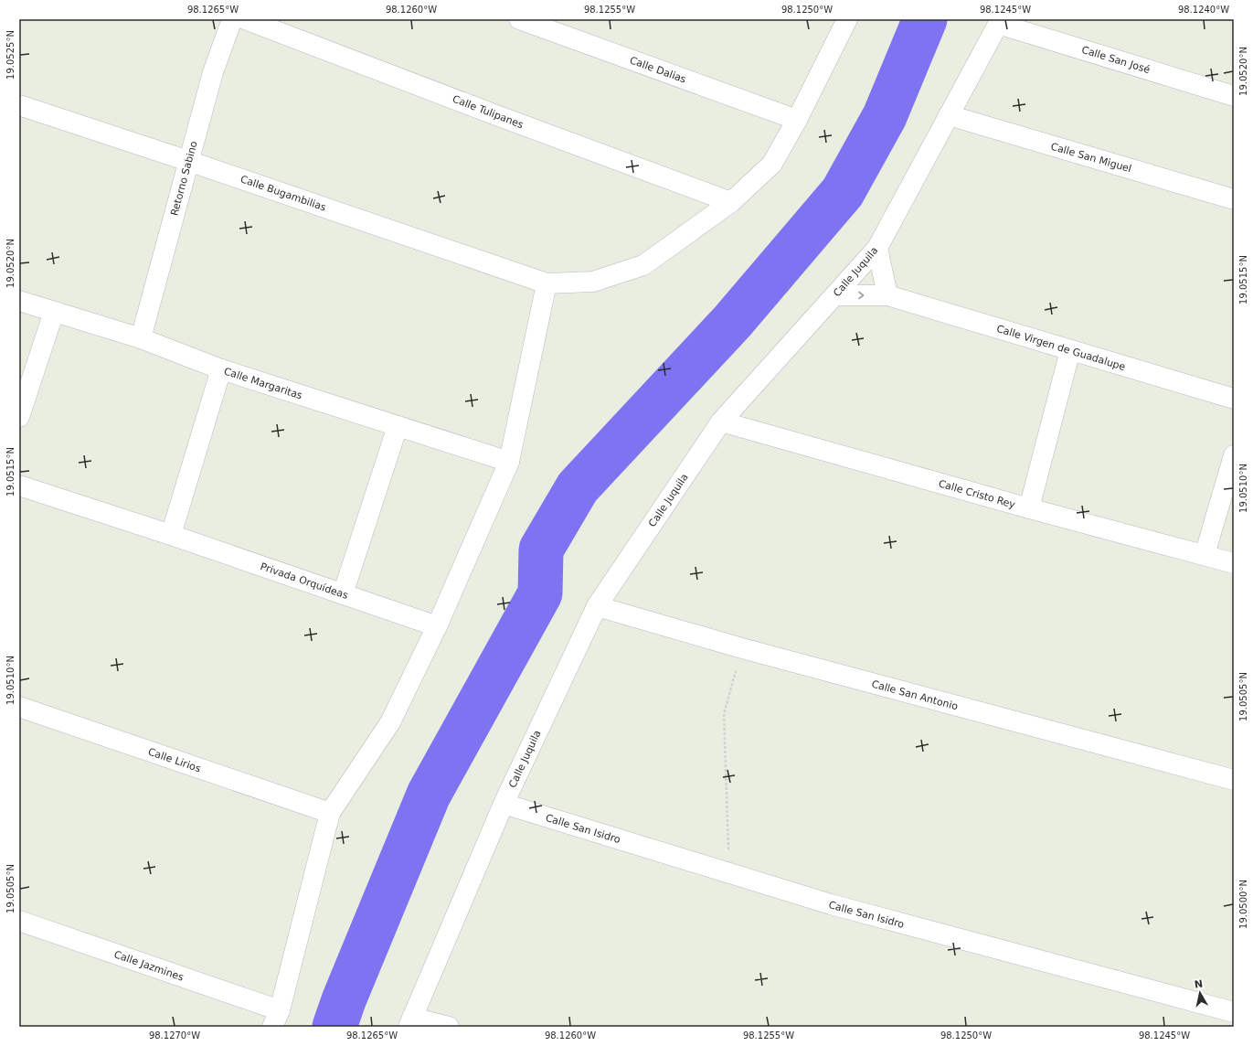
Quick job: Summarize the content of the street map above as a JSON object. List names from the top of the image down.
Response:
{
  "streets": {
    "street": [
      "Calle San José",
      "Calle Dalias",
      "Calle Tulipanes",
      "Calle San Miguel",
      "Retorno Sabino",
      "Calle Bugambilias",
      "Calle Juquila",
      "Calle Virgen de Guadalupe",
      "Calle Margaritas",
      "Calle Cristo Rey",
      "Privada Orquídeas",
      "Calle San Antonio",
      "Calle Lirios",
      "Calle San Isidro",
      "Calle Jazmines"
    ]
  },
  "crossings": [
    ["Calle San José", "Calle Juquila"],
    ["Calle San Miguel", "Calle Juquila"],
    ["Retorno Sabino", "Calle Bugambilias"],
    ["Retorno Sabino", "Calle Margaritas"],
    ["Calle Juquila", "Calle Virgen de Guadalupe"],
    ["Calle Juquila", "Calle Cristo Rey"],
    ["Calle Juquila", "Calle San Antonio"],
    ["Calle Juquila", "Calle San Isidro"]
  ],
  "north": "top",
  "coordinates": [
    "98.1265°W",
    "98.1260°W",
    "98.1255°W",
    "98.1250°W",
    "98.1245°W",
    "98.1240°W",
    "19.0525°N",
    "19.0520°N",
    "19.0515°N",
    "19.0510°N",
    "19.0505°N",
    "19.0500°N",
    "98.1270°W"
  ]
}
